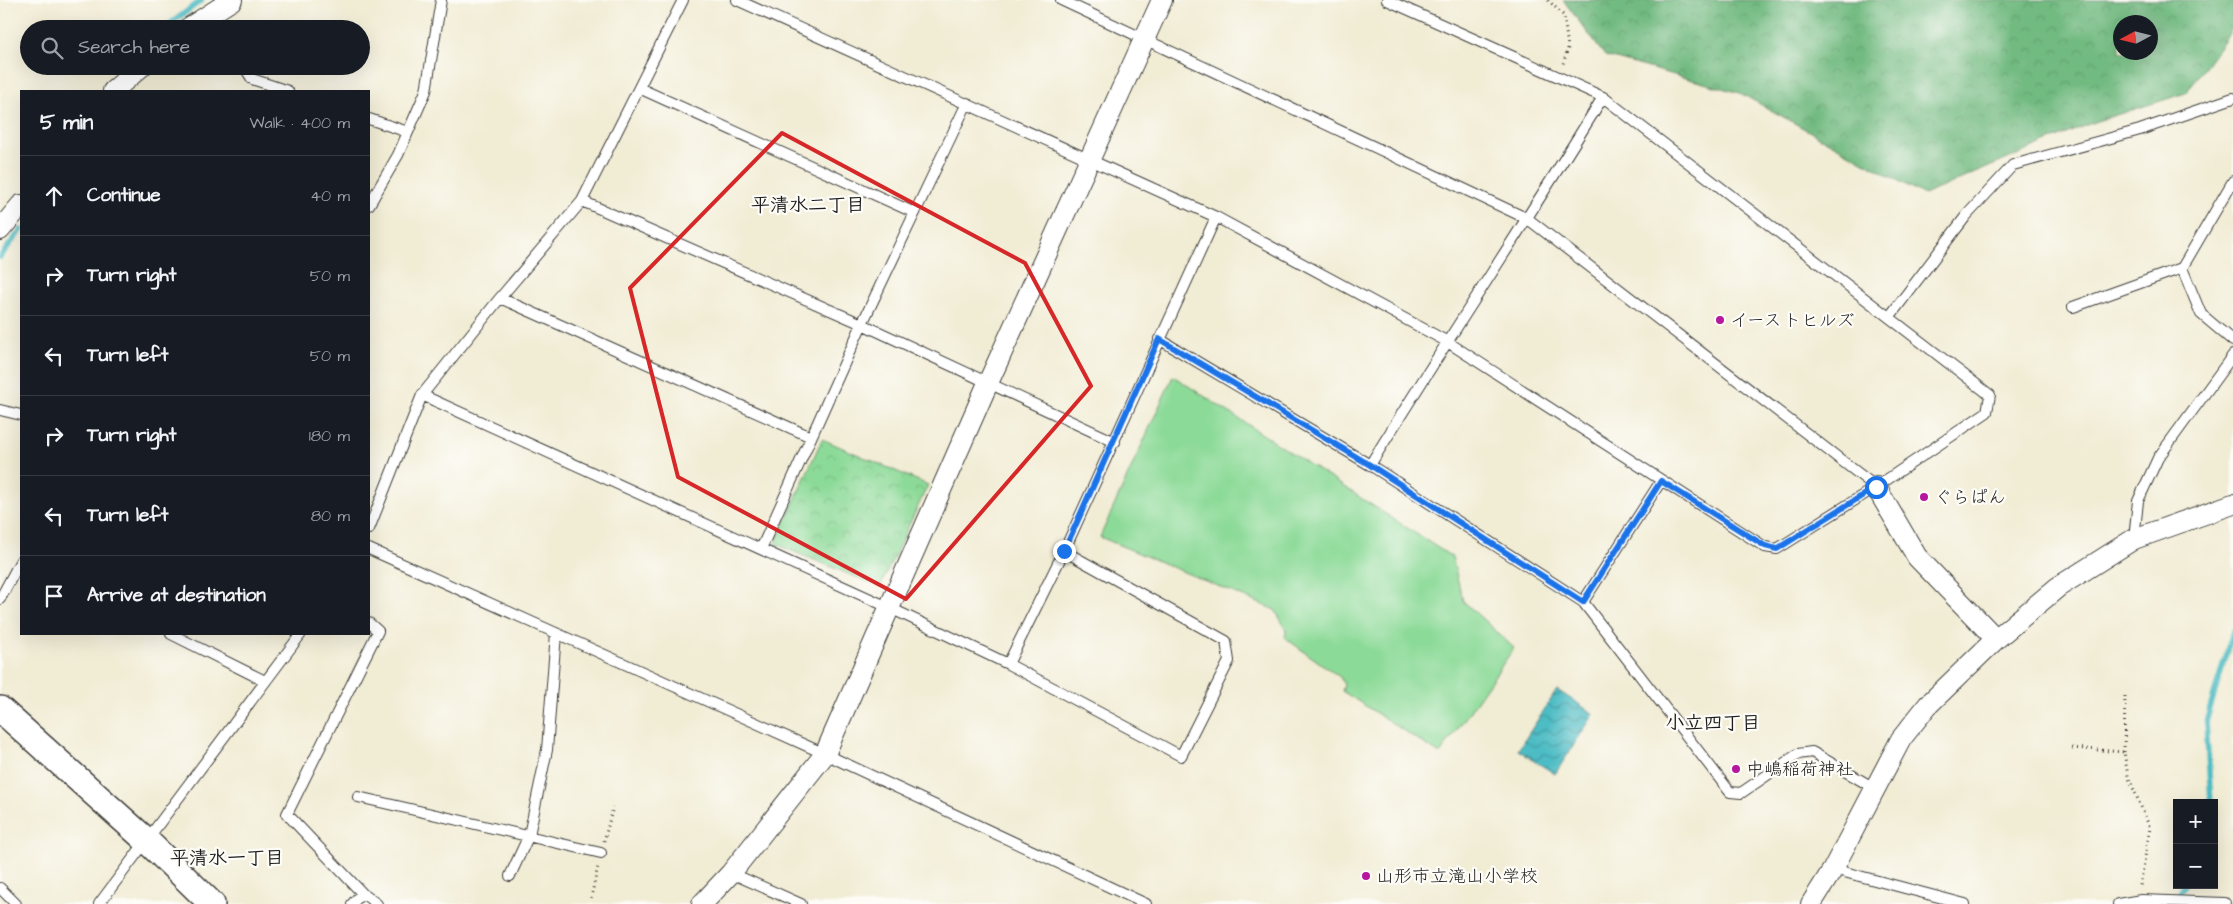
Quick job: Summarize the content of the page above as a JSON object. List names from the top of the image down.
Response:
{
  "districts": ["平清水二丁目", "小立四丁目", "平清水一丁目"],
  "places": [
    "イーストヒルズ",
    "ぐらぱん",
    "中嶋稲荷神社",
    "山形市立滝山小学校"
  ],
  "north": "left",
  "page": {
    "search": "Search here",
    "heading": ["5 min", "Walk · 400 m"],
    "list": [
      ["Continue", "40 m"],
      ["Turn right", "50 m"],
      ["Turn left", "50 m"],
      ["Turn right", "180 m"],
      ["Turn left", "80 m"],
      "Arrive at destination"
    ],
    "map_buttons": ["+", "−"]
  }
}
